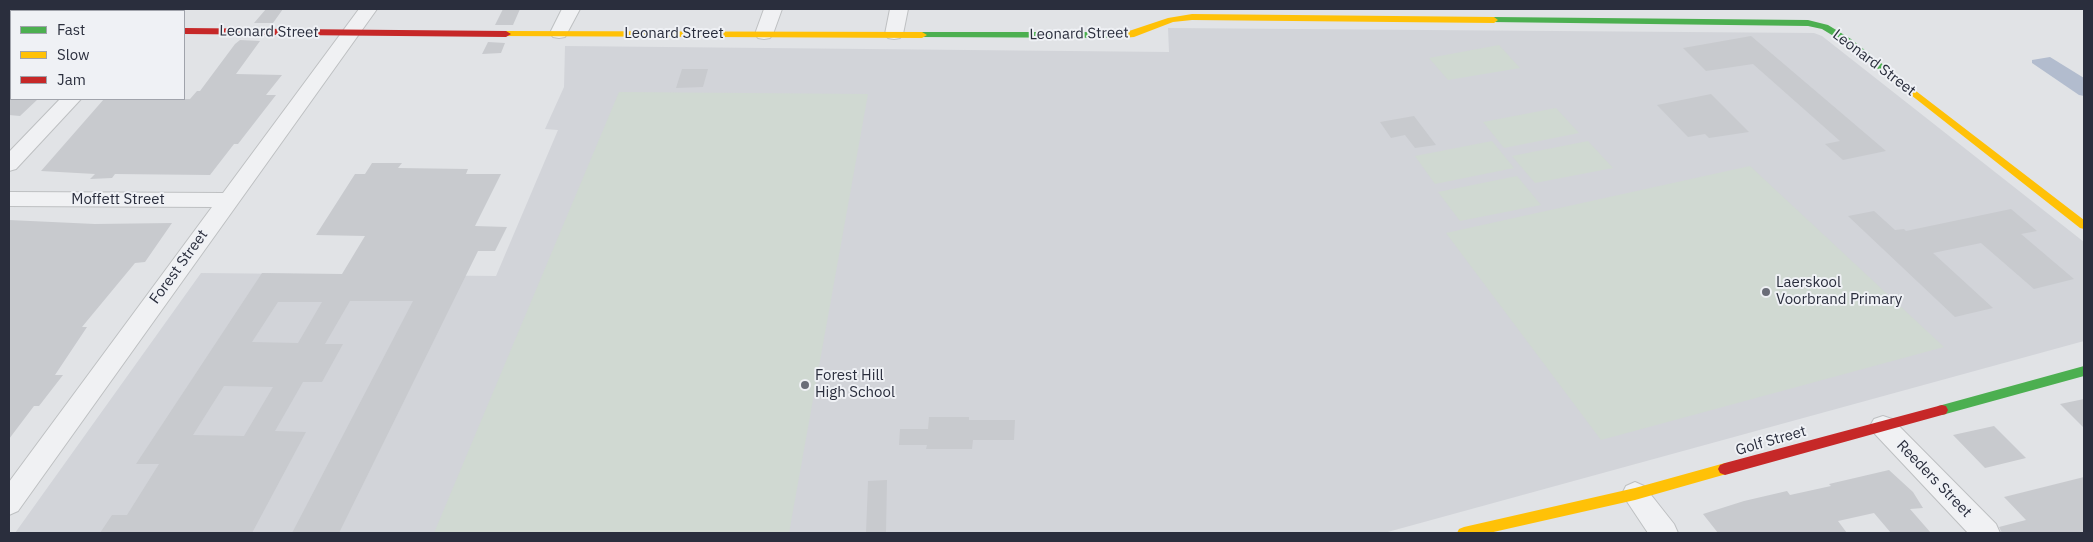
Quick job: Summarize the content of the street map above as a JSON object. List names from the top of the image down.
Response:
{
  "streets": {
    "street": [
      "Leonard Street",
      "Moffett Street",
      "Forest Street",
      "Golf Street",
      "Reeders Street"
    ]
  },
  "crossings": [
    ["Leonard Street", "Forest Street"],
    ["Moffett Street", "Forest Street"],
    ["Golf Street", "Reeders Street"]
  ],
  "places": ["Laerskool Voorbrand Primary", "Forest Hill High School"],
  "legend": ["Fast", "Slow", "Jam"]
}
